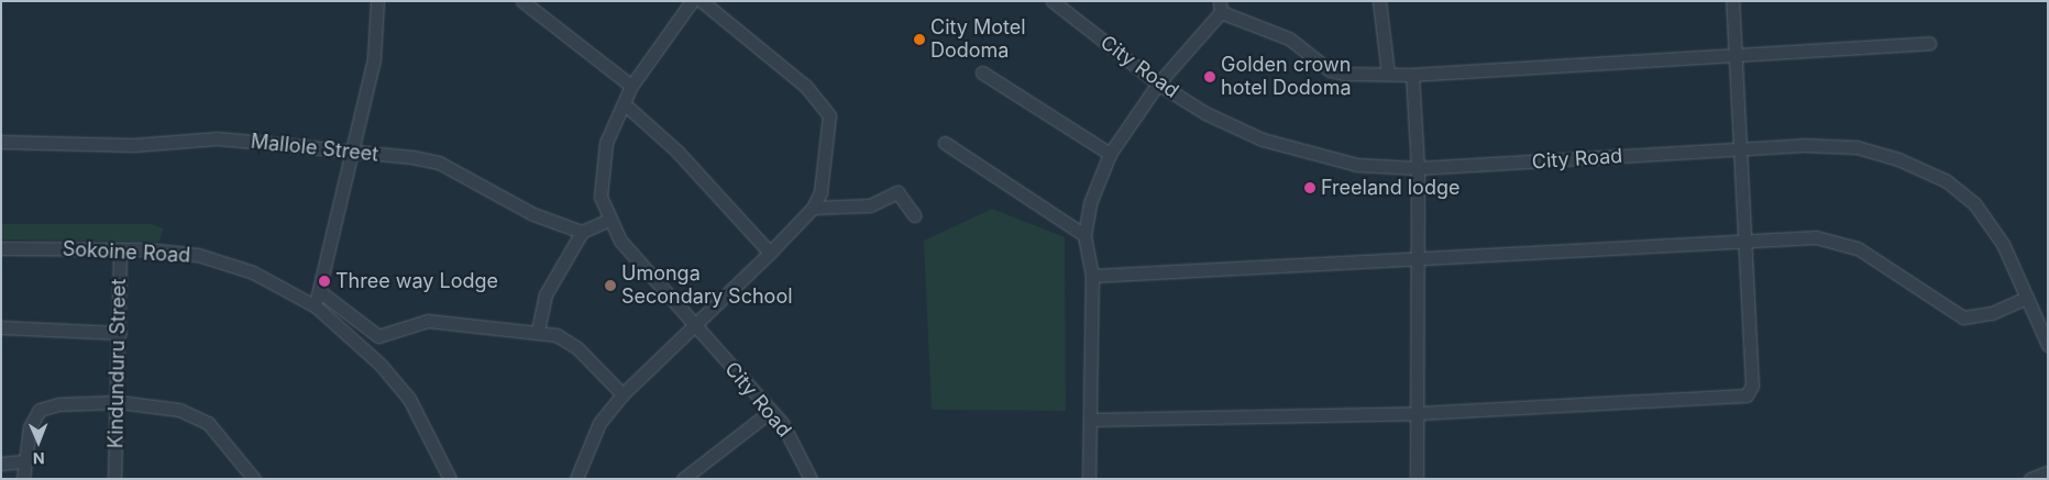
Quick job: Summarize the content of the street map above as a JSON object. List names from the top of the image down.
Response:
{
  "streets": {
    "street": [
      "City Road",
      "Mallole Street",
      "Sokoine Road",
      "Kindunduru Street"
    ]
  },
  "crossings": [
    ["Sokoine Road", "Kindunduru Street"]
  ],
  "places": [
    "City Motel Dodoma",
    "Golden crown hotel Dodoma",
    "Freeland lodge",
    "Three way Lodge",
    "Umonga Secondary School"
  ],
  "north": "bottom"
}
